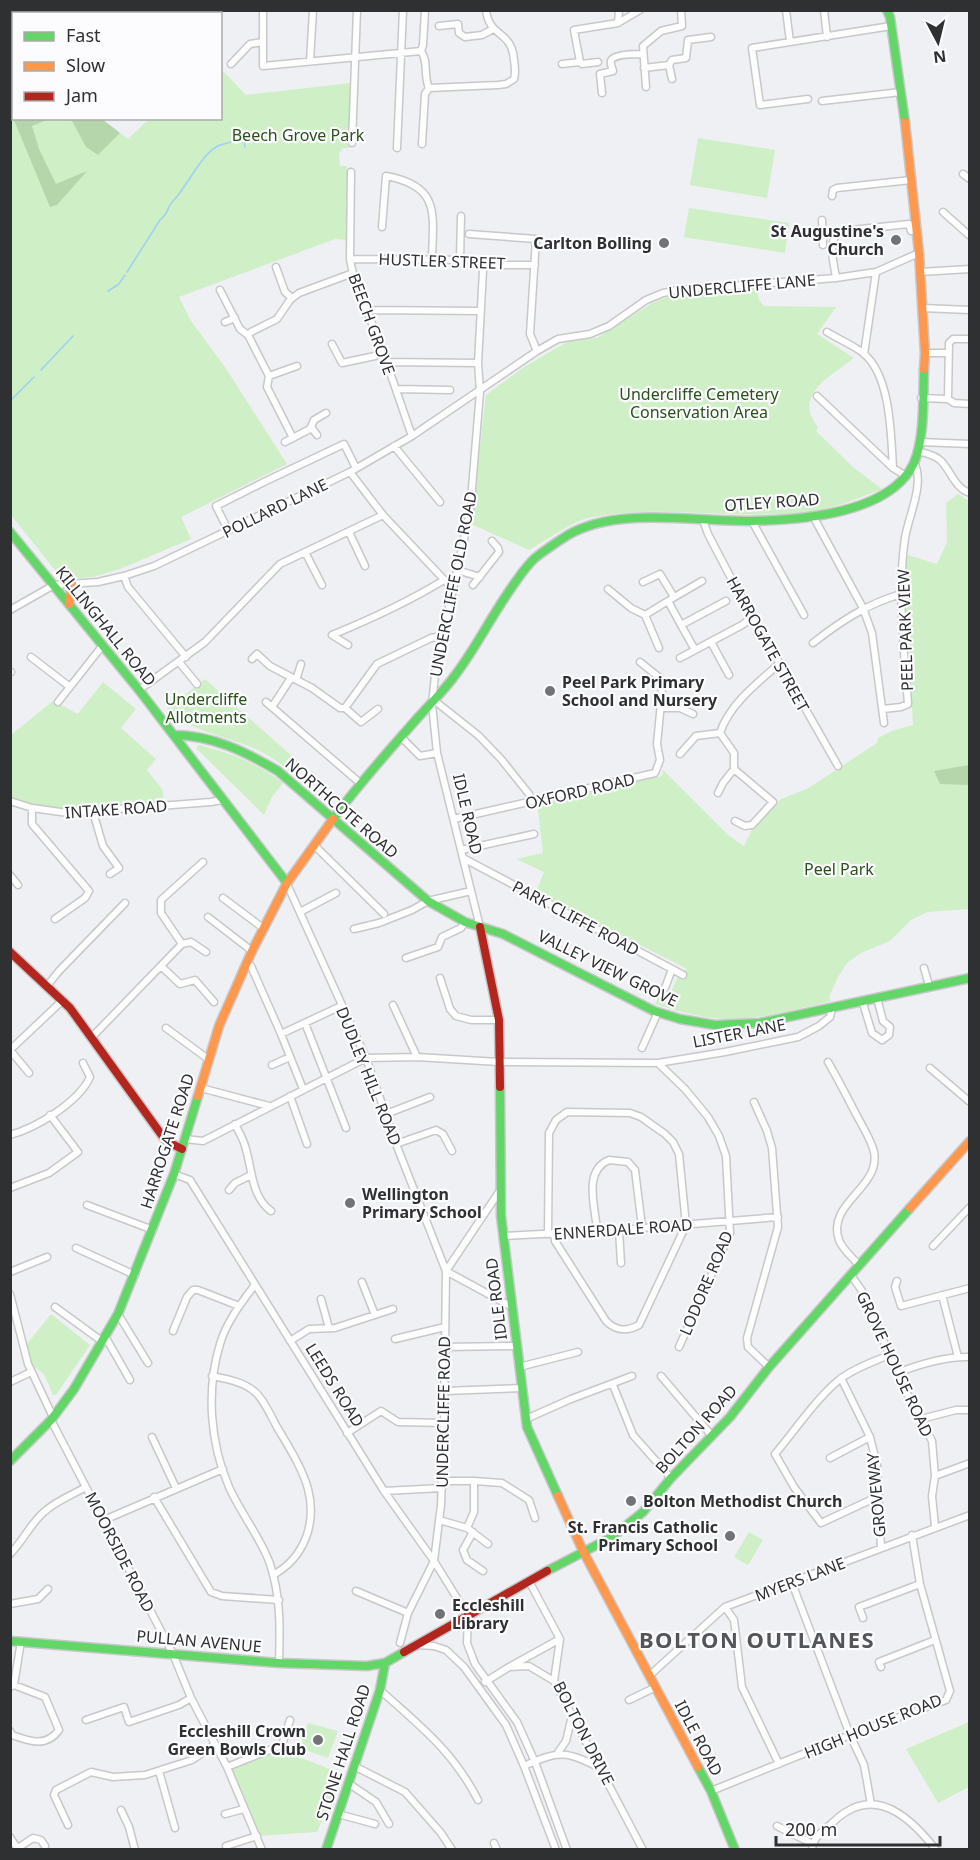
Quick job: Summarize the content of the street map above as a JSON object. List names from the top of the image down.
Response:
{
  "streets": {
    "main road": [
      "OTLEY ROAD",
      "KILLINGHALL ROAD",
      "NORTHCOTE ROAD",
      "IDLE ROAD",
      "VALLEY VIEW GROVE",
      "HARROGATE ROAD",
      "BOLTON ROAD",
      "PULLAN AVENUE",
      "STONE HALL ROAD"
    ],
    "street": [
      "HUSTLER STREET",
      "UNDERCLIFFE LANE",
      "BEECH GROVE",
      "POLLARD LANE",
      "UNDERCLIFFE OLD ROAD",
      "PEEL PARK VIEW",
      "HARROGATE STREET",
      "OXFORD ROAD",
      "INTAKE ROAD",
      "PARK CLIFFE ROAD",
      "LISTER LANE",
      "DUDLEY HILL ROAD",
      "ENNERDALE ROAD",
      "LODORE ROAD",
      "GROVE HOUSE ROAD",
      "LEEDS ROAD",
      "UNDERCLIFFE ROAD",
      "GROVEWAY",
      "MOORSIDE ROAD",
      "MYERS LANE",
      "HIGH HOUSE ROAD",
      "BOLTON DRIVE"
    ]
  },
  "crossings": [
    ["HUSTLER STREET", "BEECH GROVE"],
    ["HUSTLER STREET", "UNDERCLIFFE OLD ROAD"],
    ["UNDERCLIFFE LANE", "OTLEY ROAD"],
    ["UNDERCLIFFE LANE", "POLLARD LANE"],
    ["UNDERCLIFFE LANE", "UNDERCLIFFE OLD ROAD"],
    ["BEECH GROVE", "POLLARD LANE"],
    ["OTLEY ROAD", "UNDERCLIFFE OLD ROAD"],
    ["OTLEY ROAD", "PEEL PARK VIEW"],
    ["OTLEY ROAD", "HARROGATE STREET"],
    ["OTLEY ROAD", "NORTHCOTE ROAD"],
    ["OTLEY ROAD", "IDLE ROAD"],
    ["OTLEY ROAD", "HARROGATE ROAD"],
    ["POLLARD LANE", "UNDERCLIFFE OLD ROAD"],
    ["POLLARD LANE", "KILLINGHALL ROAD"],
    ["UNDERCLIFFE OLD ROAD", "IDLE ROAD"],
    ["KILLINGHALL ROAD", "NORTHCOTE ROAD"],
    ["KILLINGHALL ROAD", "INTAKE ROAD"],
    ["KILLINGHALL ROAD", "DUDLEY HILL ROAD"],
    ["KILLINGHALL ROAD", "HARROGATE ROAD"],
    ["OXFORD ROAD", "IDLE ROAD"],
    ["NORTHCOTE ROAD", "IDLE ROAD"],
    ["NORTHCOTE ROAD", "VALLEY VIEW GROVE"],
    ["NORTHCOTE ROAD", "HARROGATE ROAD"],
    ["IDLE ROAD", "PARK CLIFFE ROAD"],
    ["IDLE ROAD", "VALLEY VIEW GROVE"],
    ["IDLE ROAD", "LISTER LANE"],
    ["IDLE ROAD", "ENNERDALE ROAD"],
    ["IDLE ROAD", "BOLTON ROAD"],
    ["IDLE ROAD", "MYERS LANE"],
    ["IDLE ROAD", "HIGH HOUSE ROAD"],
    ["VALLEY VIEW GROVE", "LISTER LANE"],
    ["LISTER LANE", "DUDLEY HILL ROAD"],
    ["LISTER LANE", "LODORE ROAD"],
    ["DUDLEY HILL ROAD", "HARROGATE ROAD"],
    ["DUDLEY HILL ROAD", "UNDERCLIFFE ROAD"],
    ["HARROGATE ROAD", "LEEDS ROAD"],
    ["HARROGATE ROAD", "MOORSIDE ROAD"],
    ["ENNERDALE ROAD", "LODORE ROAD"],
    ["GROVE HOUSE ROAD", "BOLTON ROAD"],
    ["GROVE HOUSE ROAD", "MYERS LANE"],
    ["LEEDS ROAD", "UNDERCLIFFE ROAD"],
    ["LEEDS ROAD", "BOLTON ROAD"],
    ["BOLTON ROAD", "PULLAN AVENUE"],
    ["BOLTON ROAD", "STONE HALL ROAD"],
    ["GROVEWAY", "MYERS LANE"],
    ["MOORSIDE ROAD", "PULLAN AVENUE"],
    ["MYERS LANE", "HIGH HOUSE ROAD"],
    ["PULLAN AVENUE", "STONE HALL ROAD"]
  ],
  "districts": ["BOLTON OUTLANES"],
  "parks": [
    "Beech Grove Park",
    "Undercliffe Cemetery Conservation Area",
    "Undercliffe Allotments",
    "Peel Park"
  ],
  "places": [
    "St Augustine's Church",
    "Carlton Bolling",
    "Peel Park Primary School and Nursery",
    "Wellington Primary School",
    "Bolton Methodist Church",
    "St. Francis Catholic Primary School",
    "Eccleshill Library",
    "Eccleshill Crown Green Bowls Club"
  ],
  "legend": ["Fast", "Slow", "Jam"],
  "scale_bar": "200 m",
  "north": "bottom"
}
